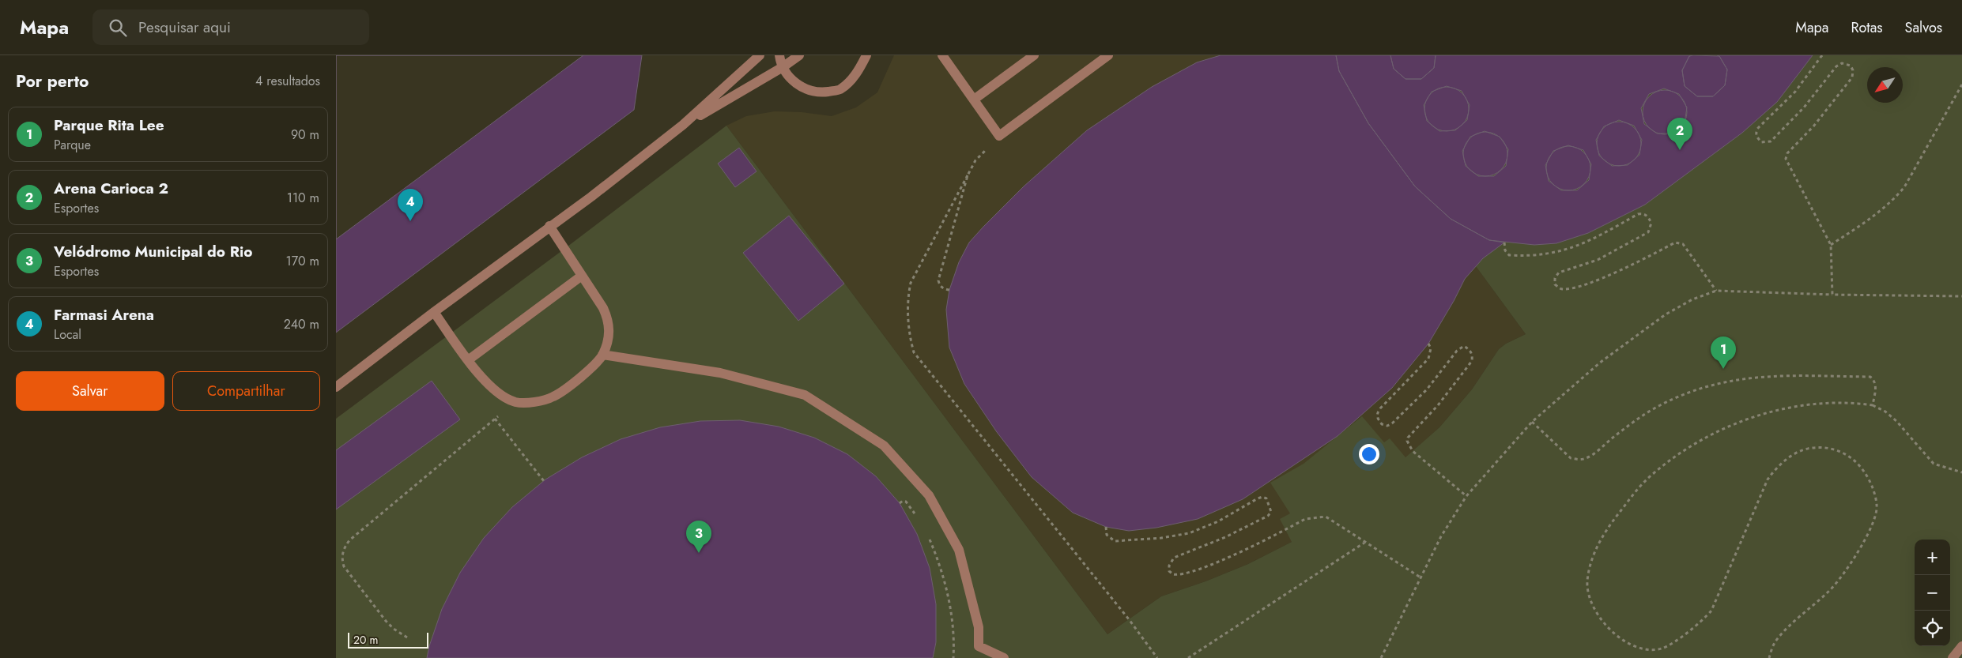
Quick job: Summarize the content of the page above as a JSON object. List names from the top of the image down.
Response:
{
  "scale_bar": "20 m",
  "north": "bottom left",
  "page": {
    "header": "Mapa",
    "search": "Pesquisar aqui",
    "nav": ["Mapa", "Rotas", "Salvos"],
    "heading": ["Por perto", "4 resultados"],
    "list": [
      {
        "mark": "1",
        "name": "Parque Rita Lee",
        "note": "Parque",
        "value": "90 m"
      },
      {
        "mark": "2",
        "name": "Arena Carioca 2",
        "note": "Esportes",
        "value": "110 m"
      },
      {
        "mark": "3",
        "name": "Velódromo Municipal do Rio",
        "note": "Esportes",
        "value": "170 m"
      },
      {
        "mark": "4",
        "name": "Farmasi Arena",
        "note": "Local",
        "value": "240 m"
      }
    ],
    "pins": [
      "2",
      "4",
      "1",
      "3"
    ],
    "buttons": ["Salvar", "Compartilhar"],
    "map_buttons": ["+", "−"],
    "scale": "20 m"
  }
}
